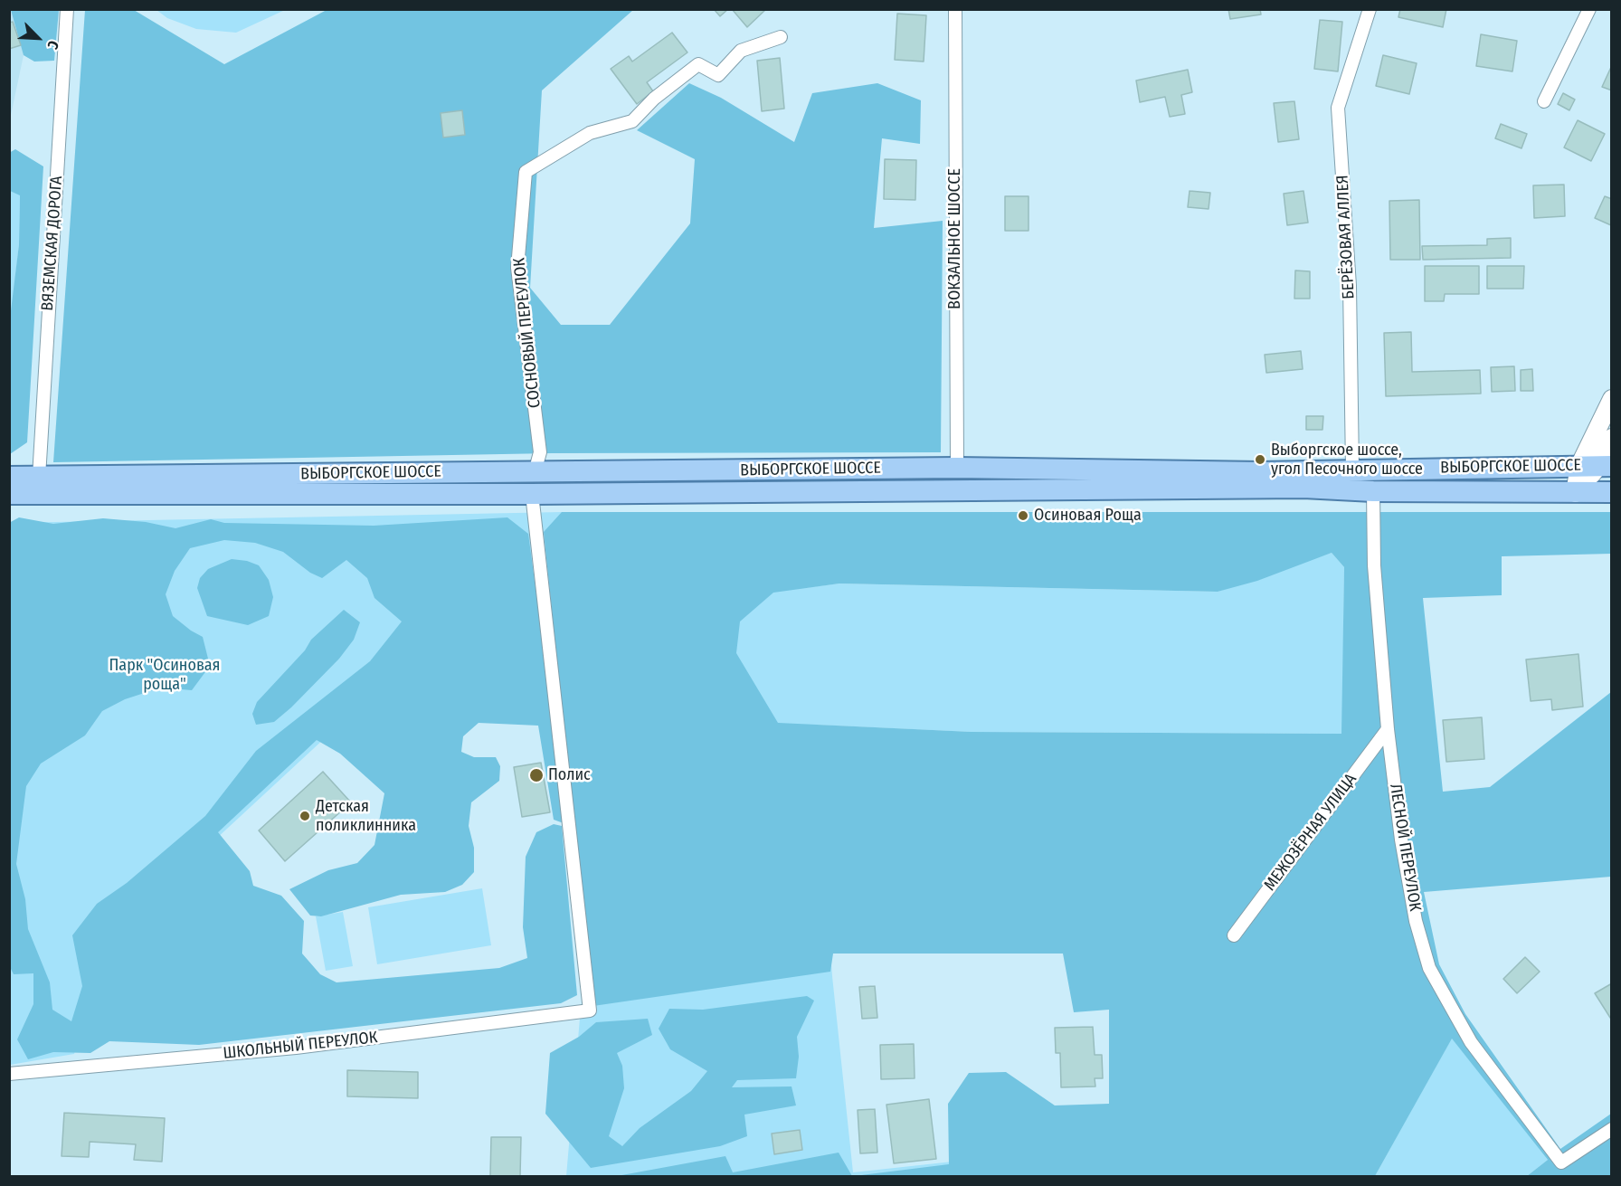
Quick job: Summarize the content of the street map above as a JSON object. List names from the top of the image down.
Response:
{
  "streets": {
    "main road": ["ВЫБОРГСКОЕ ШОССЕ"],
    "street": [
      "БЕРЁЗОВАЯ АЛЛЕЯ",
      "ВОКЗАЛЬНОЕ ШОССЕ",
      "ВЯЗЕМСКАЯ ДОРОГА",
      "СОСНОВЫЙ ПЕРЕУЛОК",
      "МЕЖОЗЁРНАЯ УЛИЦА",
      "ЛЕСНОЙ ПЕРЕУЛОК",
      "ШКОЛЬНЫЙ ПЕРЕУЛОК"
    ]
  },
  "crossings": [
    ["БЕРЁЗОВАЯ АЛЛЕЯ", "ВЫБОРГСКОЕ ШОССЕ"],
    ["ВОКЗАЛЬНОЕ ШОССЕ", "ВЫБОРГСКОЕ ШОССЕ"],
    ["ВЯЗЕМСКАЯ ДОРОГА", "ВЫБОРГСКОЕ ШОССЕ"],
    ["СОСНОВЫЙ ПЕРЕУЛОК", "ВЫБОРГСКОЕ ШОССЕ"],
    ["ВЫБОРГСКОЕ ШОССЕ", "ЛЕСНОЙ ПЕРЕУЛОК"],
    ["ВЫБОРГСКОЕ ШОССЕ", "ШКОЛЬНЫЙ ПЕРЕУЛОК"],
    ["МЕЖОЗЁРНАЯ УЛИЦА", "ЛЕСНОЙ ПЕРЕУЛОК"]
  ],
  "parks": ["Парк \"Осиновая роща\""],
  "places": [
    "Выборгское шоссе, угол Песочного шоссе",
    "Осиновая Роща",
    "Полис",
    "Детская поликлинника"
  ],
  "north": "bottom right"
}
